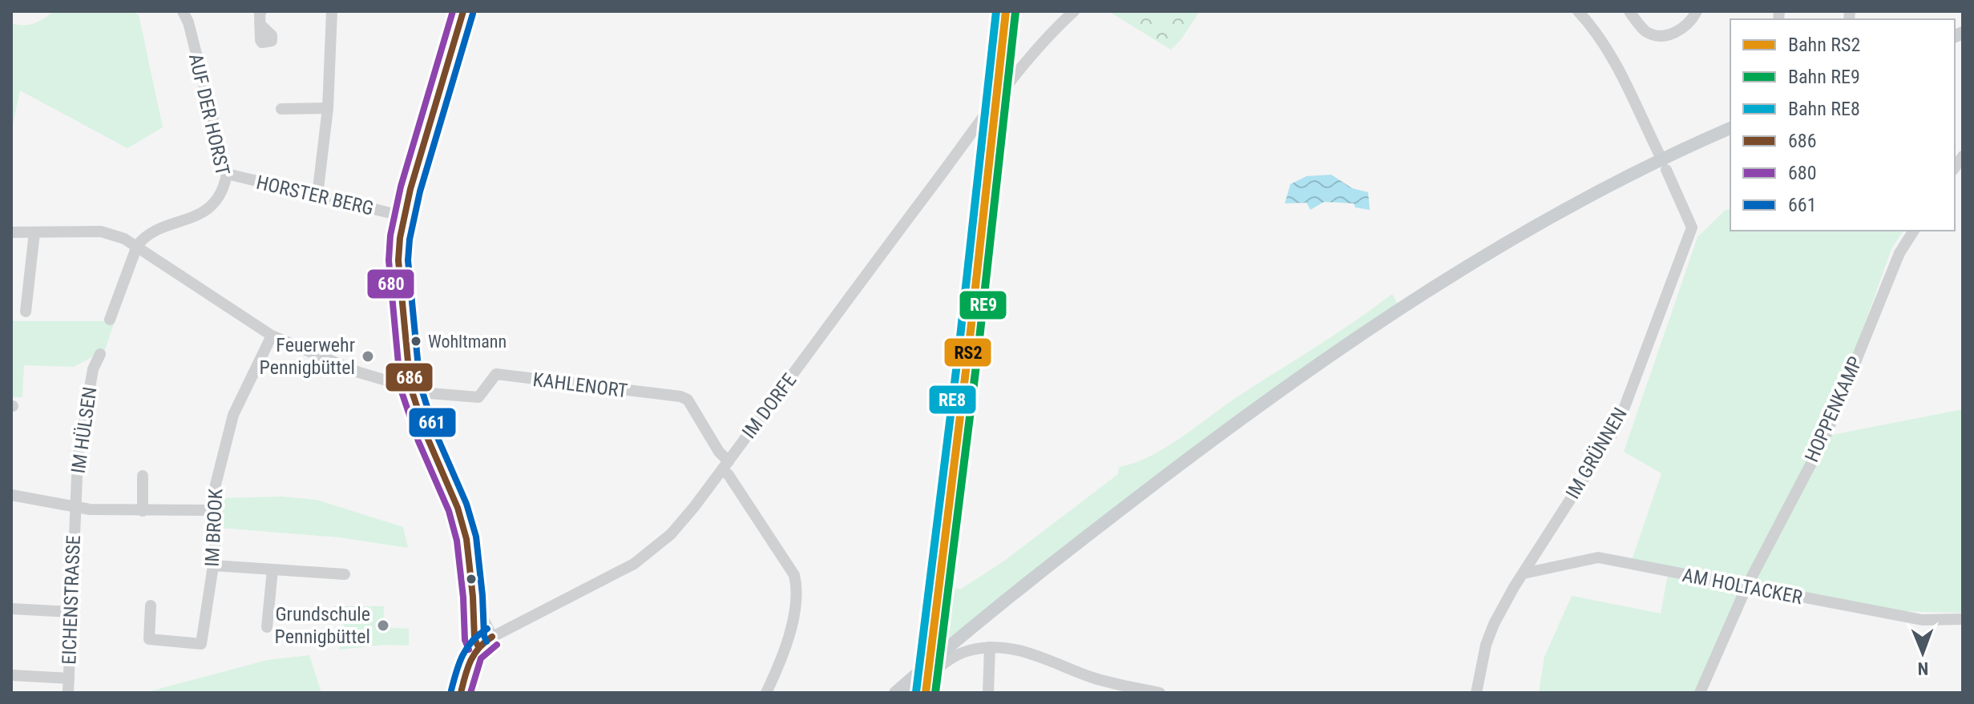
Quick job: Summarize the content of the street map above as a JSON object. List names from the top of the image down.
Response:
{
  "streets": {
    "street": [
      "AUF DER HORST",
      "HORSTER BERG",
      "KAHLENORT",
      "IM DORFE",
      "HOPPENKAMP",
      "IM HÜLSEN",
      "IM GRÜNNEN",
      "IM BROOK",
      "AM HOLTACKER",
      "EICHENSTRASSE"
    ]
  },
  "crossings": [
    ["AUF DER HORST", "HORSTER BERG"],
    ["KAHLENORT", "IM DORFE"],
    ["HOPPENKAMP", "AM HOLTACKER"],
    ["IM HÜLSEN", "EICHENSTRASSE"],
    ["IM GRÜNNEN", "AM HOLTACKER"]
  ],
  "places": ["Wohltmann", "Feuerwehr Pennigbüttel", "Grundschule Pennigbüttel"],
  "lines": [
    "rail line RS2",
    "rail line RE8",
    "transit line 686",
    "transit line 680",
    "rail line RE9",
    "transit line 661"
  ],
  "legend": [
    "Bahn RS2",
    "Bahn RE9",
    "Bahn RE8",
    "686",
    "680",
    "661"
  ],
  "north": "bottom"
}
